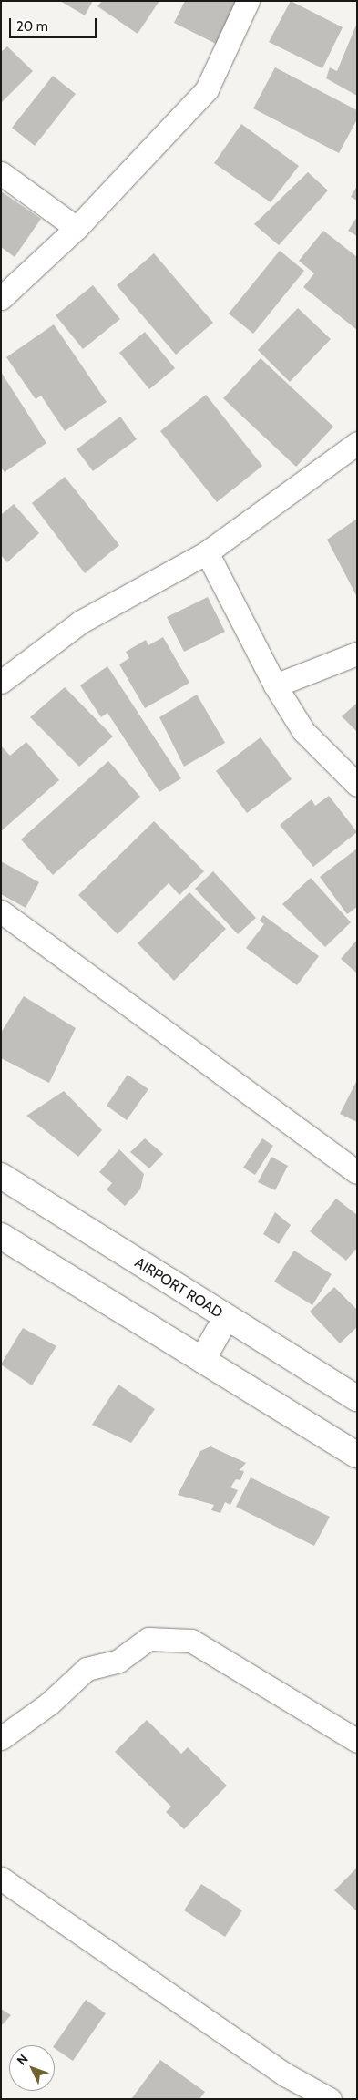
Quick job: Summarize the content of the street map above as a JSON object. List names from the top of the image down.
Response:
{
  "streets": {
    "main road": ["AIRPORT ROAD"]
  },
  "scale_bar": "20 m",
  "north": "top left"
}
